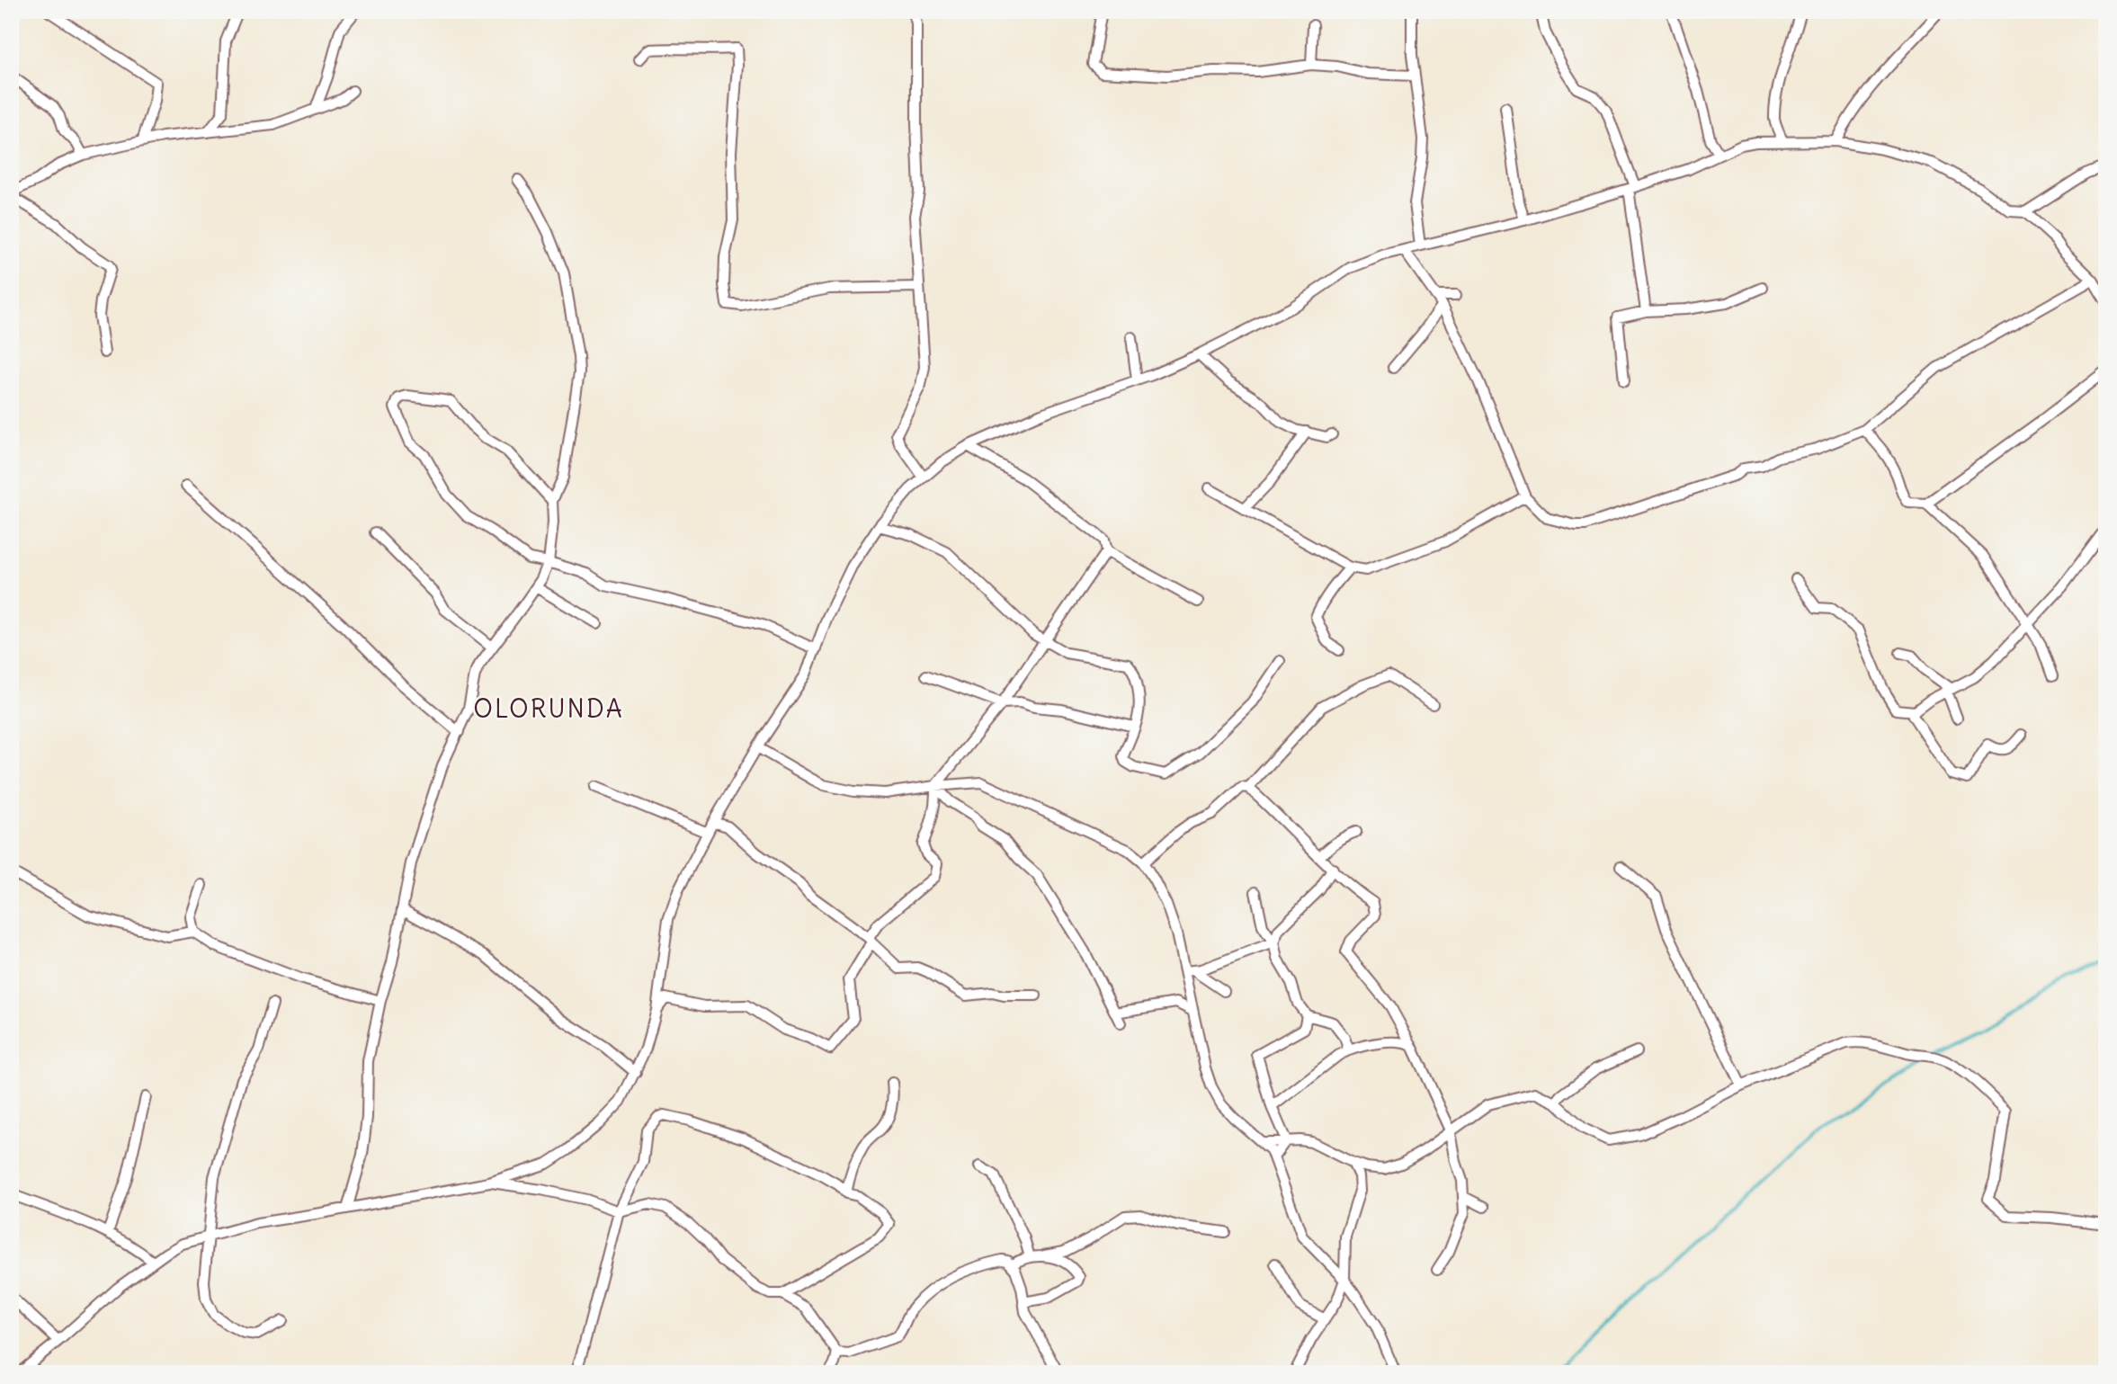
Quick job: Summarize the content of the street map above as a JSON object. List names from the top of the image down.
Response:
{
  "districts": ["OLORUNDA"]
}
